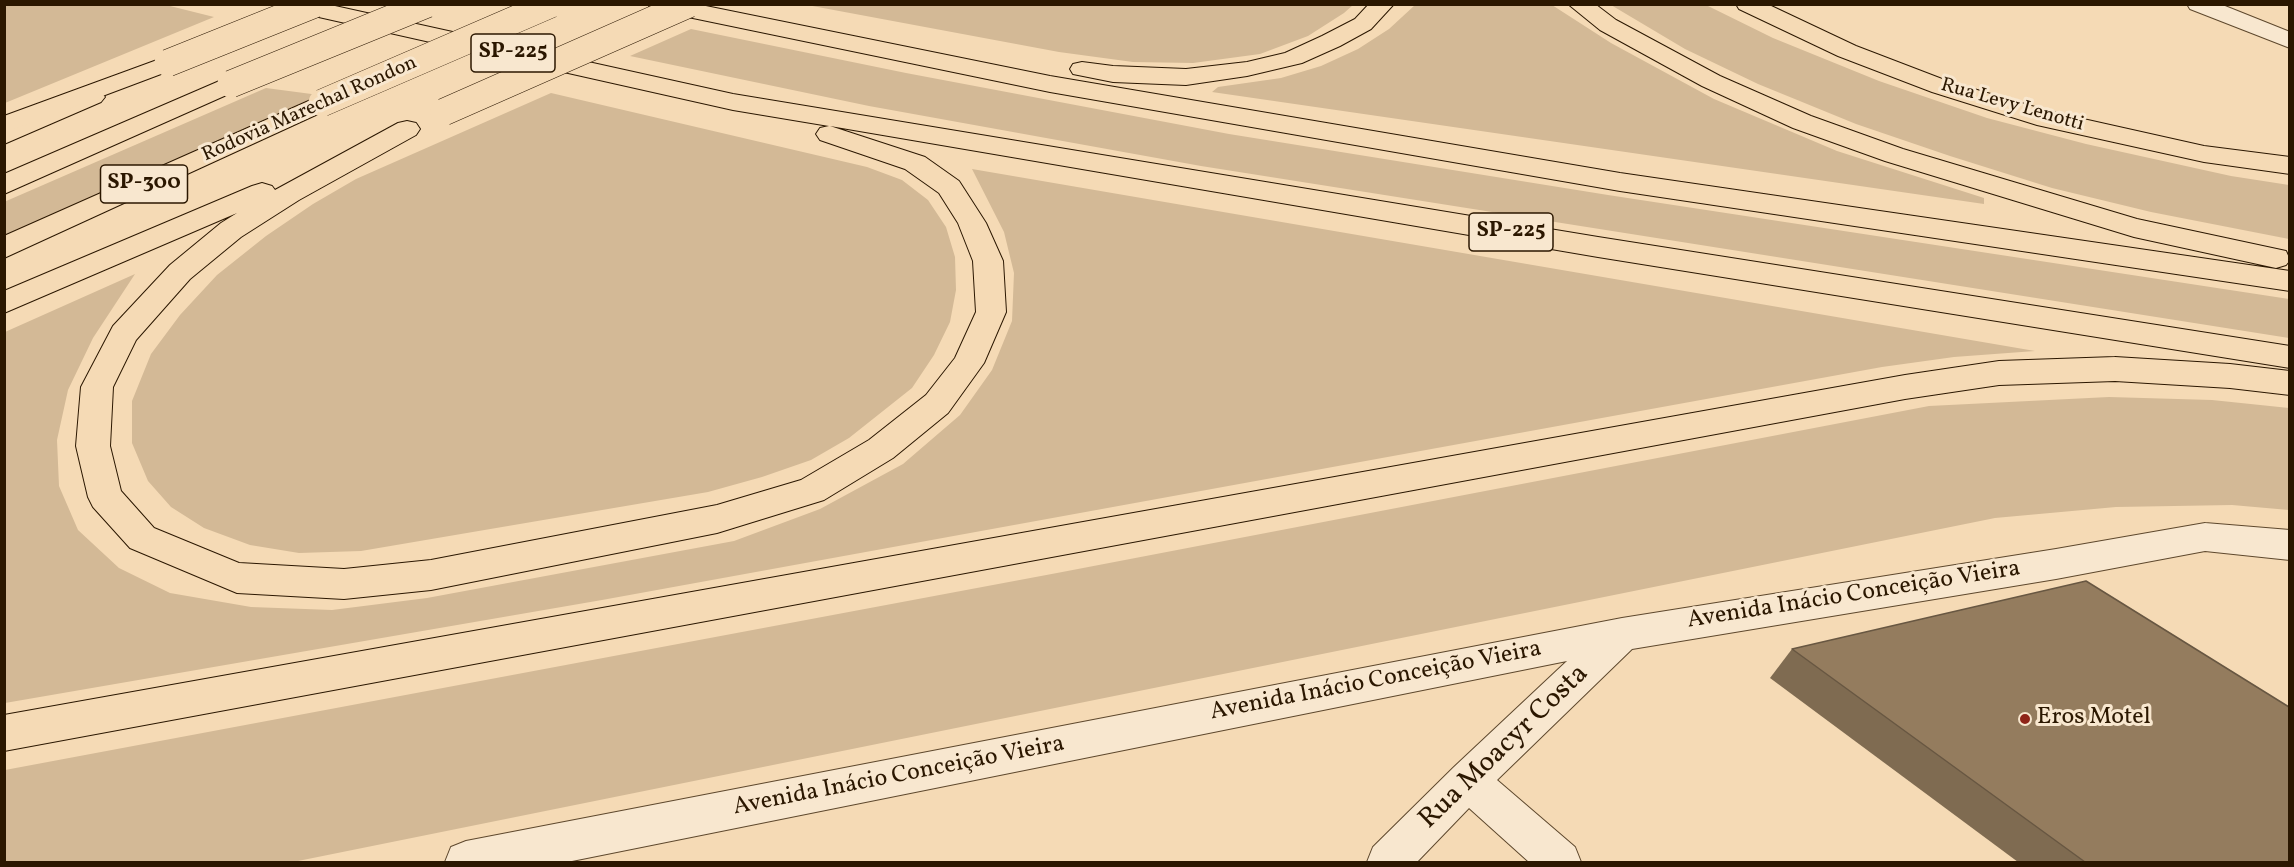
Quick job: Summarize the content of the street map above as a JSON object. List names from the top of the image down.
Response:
{
  "streets": {
    "highway": [
      "SP-225",
      "Rua Levy Lenotti",
      "Rodovia Marechal Rondon",
      "SP-300"
    ],
    "street": ["Avenida Inácio Conceição Vieira", "Rua Moacyr Costa"]
  },
  "crossings": [
    ["Avenida Inácio Conceição Vieira", "Rua Moacyr Costa"]
  ],
  "places": ["Eros Motel"]
}
